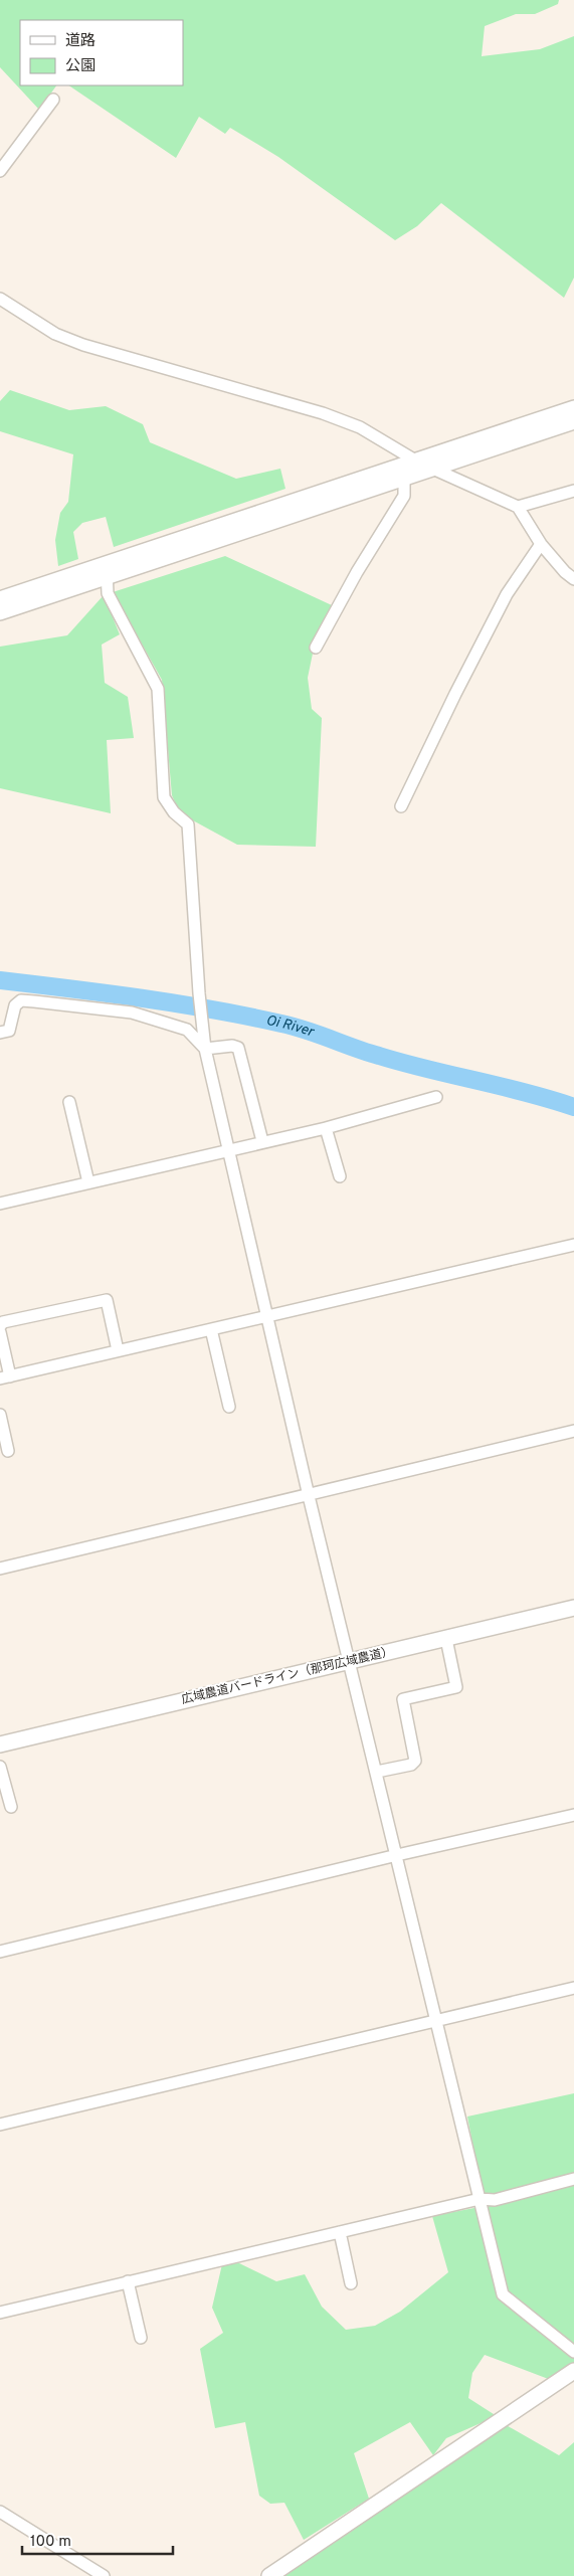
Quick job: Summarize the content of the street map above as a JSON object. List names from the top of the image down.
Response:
{
  "streets": {
    "street": ["広域農道バードライン（那珂広域農道）"]
  },
  "water": ["Oi River"],
  "legend": ["道路", "公園"],
  "scale_bar": "100 m"
}
